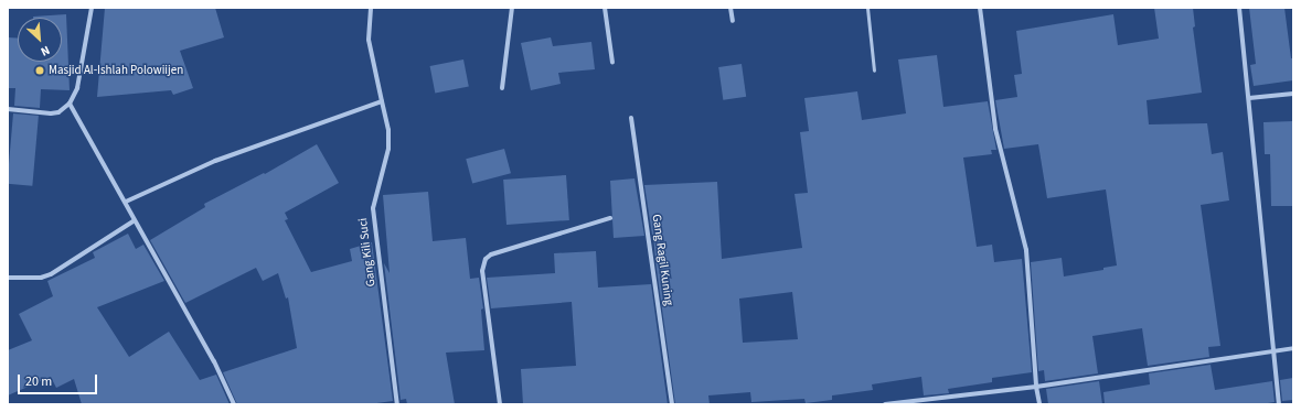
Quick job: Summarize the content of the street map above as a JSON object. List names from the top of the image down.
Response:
{
  "streets": {
    "street": ["Gang Kili Suci", "Gang Ragil Kuning"]
  },
  "places": ["Masjid Al-Ishlah Polowiijen"],
  "scale_bar": "20 m",
  "north": "bottom right"
}
